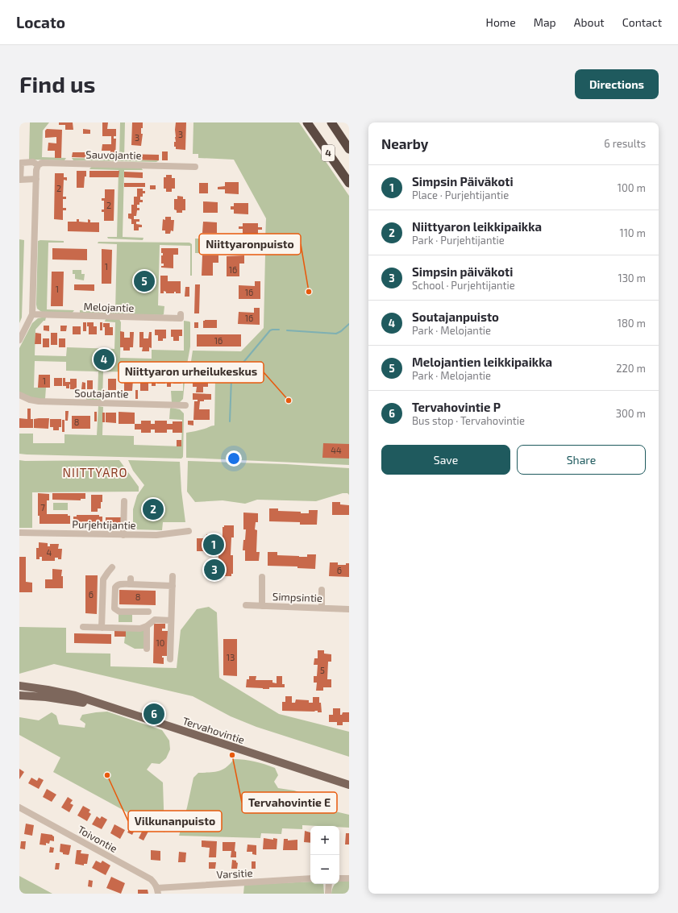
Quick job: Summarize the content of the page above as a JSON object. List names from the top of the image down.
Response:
{
  "streets": {
    "highway": ["4"],
    "main road": ["Tervahovintie"],
    "street": [
      "Sauvojantie",
      "Melojantie",
      "Soutajantie",
      "Purjehtijantie",
      "Simpsintie",
      "Toivontie",
      "Varsitie"
    ]
  },
  "crossings": [
    ["Toivontie", "Varsitie"]
  ],
  "districts": ["NIITTYARO"],
  "places": [
    "Niittyaronpuisto",
    "Niittyaron urheilukeskus",
    "Tervahovintie E",
    "Vilkunanpuisto"
  ],
  "house_numbers": [
    "3",
    "3",
    "2",
    "2",
    "1",
    "16",
    "1",
    "16",
    "16",
    "16",
    "1",
    "8",
    "44",
    "7",
    "4",
    "6",
    "6",
    "8",
    "10",
    "13",
    "5"
  ],
  "page": {
    "header": "Locato",
    "nav": [
      "Home",
      "Map",
      "About",
      "Contact"
    ],
    "buttons": [
      "Directions",
      ["Save", "Share"]
    ],
    "title": "Find us",
    "heading": ["Nearby", "6 results"],
    "list": [
      {
        "mark": "1",
        "name": "Simpsin Päiväkoti",
        "note": "Place · Purjehtijantie",
        "value": "100 m"
      },
      {
        "mark": "2",
        "name": "Niittyaron leikkipaikka",
        "note": "Park · Purjehtijantie",
        "value": "110 m"
      },
      {
        "mark": "3",
        "name": "Simpsin päiväkoti",
        "note": "School · Purjehtijantie",
        "value": "130 m"
      },
      {
        "mark": "4",
        "name": "Soutajanpuisto",
        "note": "Park · Melojantie",
        "value": "180 m"
      },
      {
        "mark": "5",
        "name": "Melojantien leikkipaikka",
        "note": "Park · Melojantie",
        "value": "220 m"
      },
      {
        "mark": "6",
        "name": "Tervahovintie P",
        "note": "Bus stop · Tervahovintie",
        "value": "300 m"
      }
    ],
    "pins": [
      "5",
      "4",
      "2",
      "1",
      "3",
      "6"
    ],
    "map_buttons": ["+", "−"]
  }
}
